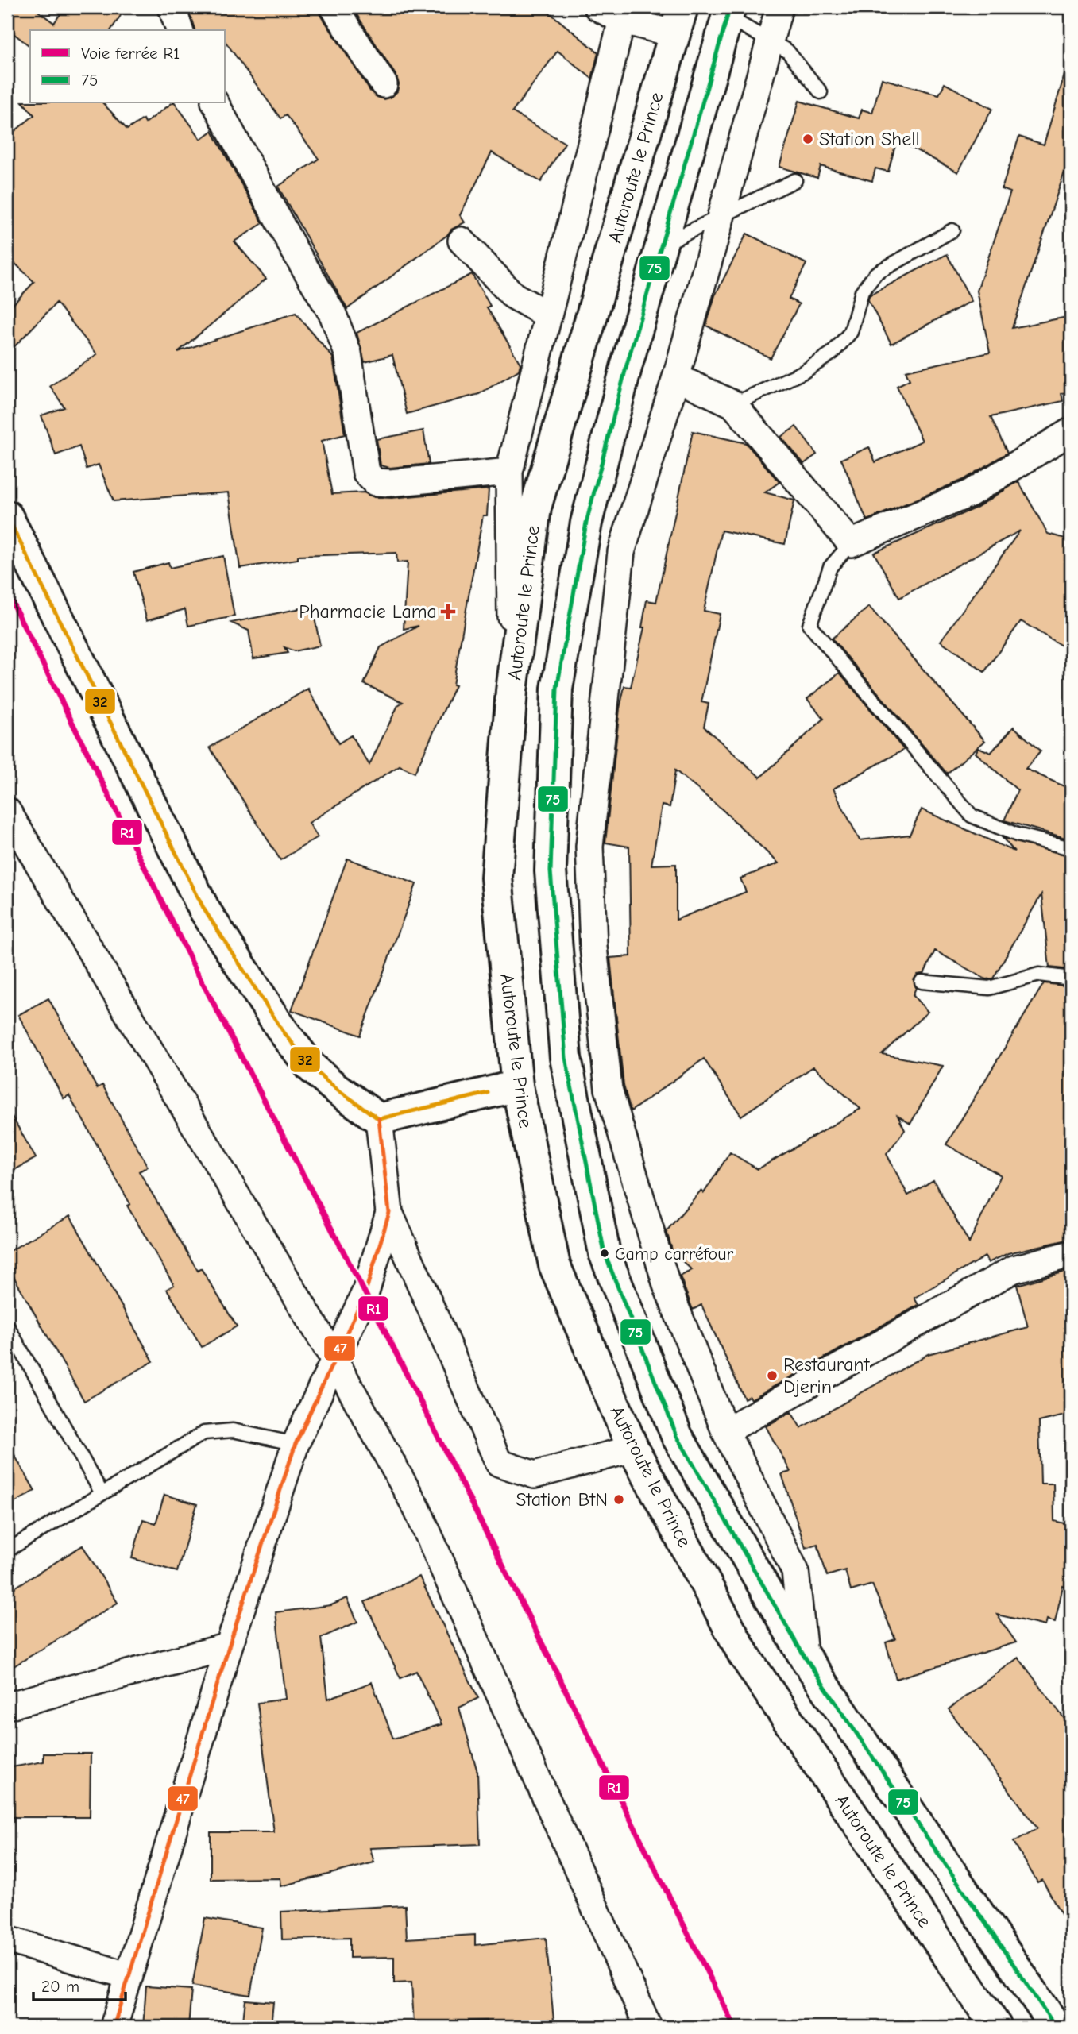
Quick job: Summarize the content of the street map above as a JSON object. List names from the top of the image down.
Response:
{
  "streets": {
    "main road": ["Autoroute le Prince"]
  },
  "places": {
    "other": [
      "Station Shell",
      "Camp carréfour",
      "Restaurant Djerin",
      "Station BtN"
    ],
    "health": ["Pharmacie Lama"]
  },
  "lines": [
    "transit line 75",
    "transit line 32",
    "rail line R1",
    "transit line 47"
  ],
  "legend": ["Voie ferrée R1", "75"],
  "scale_bar": "20 m"
}
